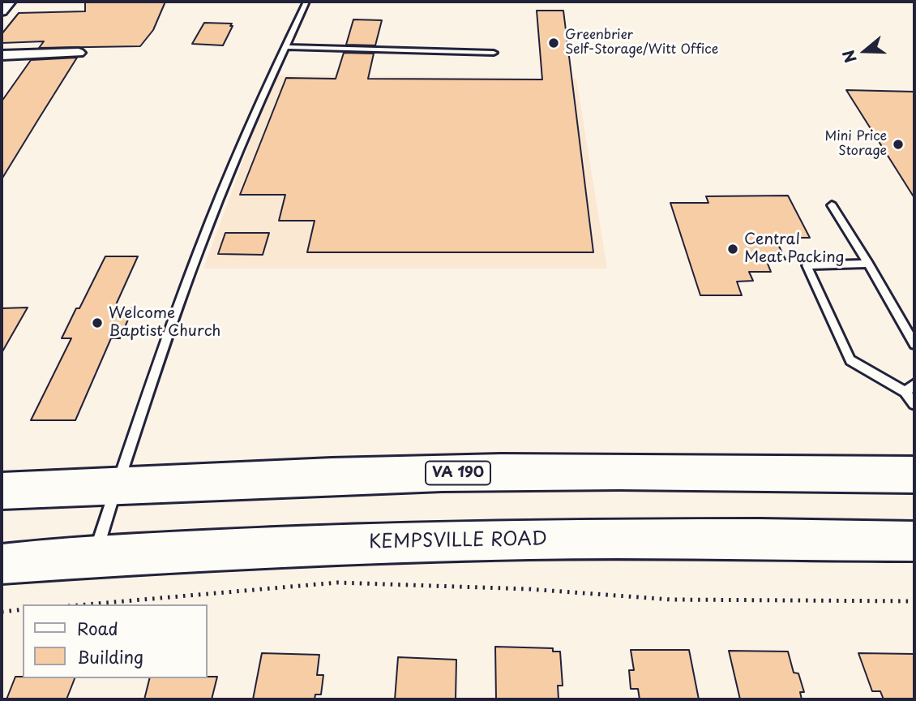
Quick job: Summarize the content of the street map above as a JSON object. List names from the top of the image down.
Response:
{
  "streets": {
    "main road": ["VA 190", "KEMPSVILLE ROAD"]
  },
  "places": [
    "Greenbrier Self-Storage/Witt Office",
    "Mini Price Storage",
    "Central Meat Packing",
    "Welcome Baptist Church"
  ],
  "legend": ["Road", "Building"],
  "north": "left"
}
